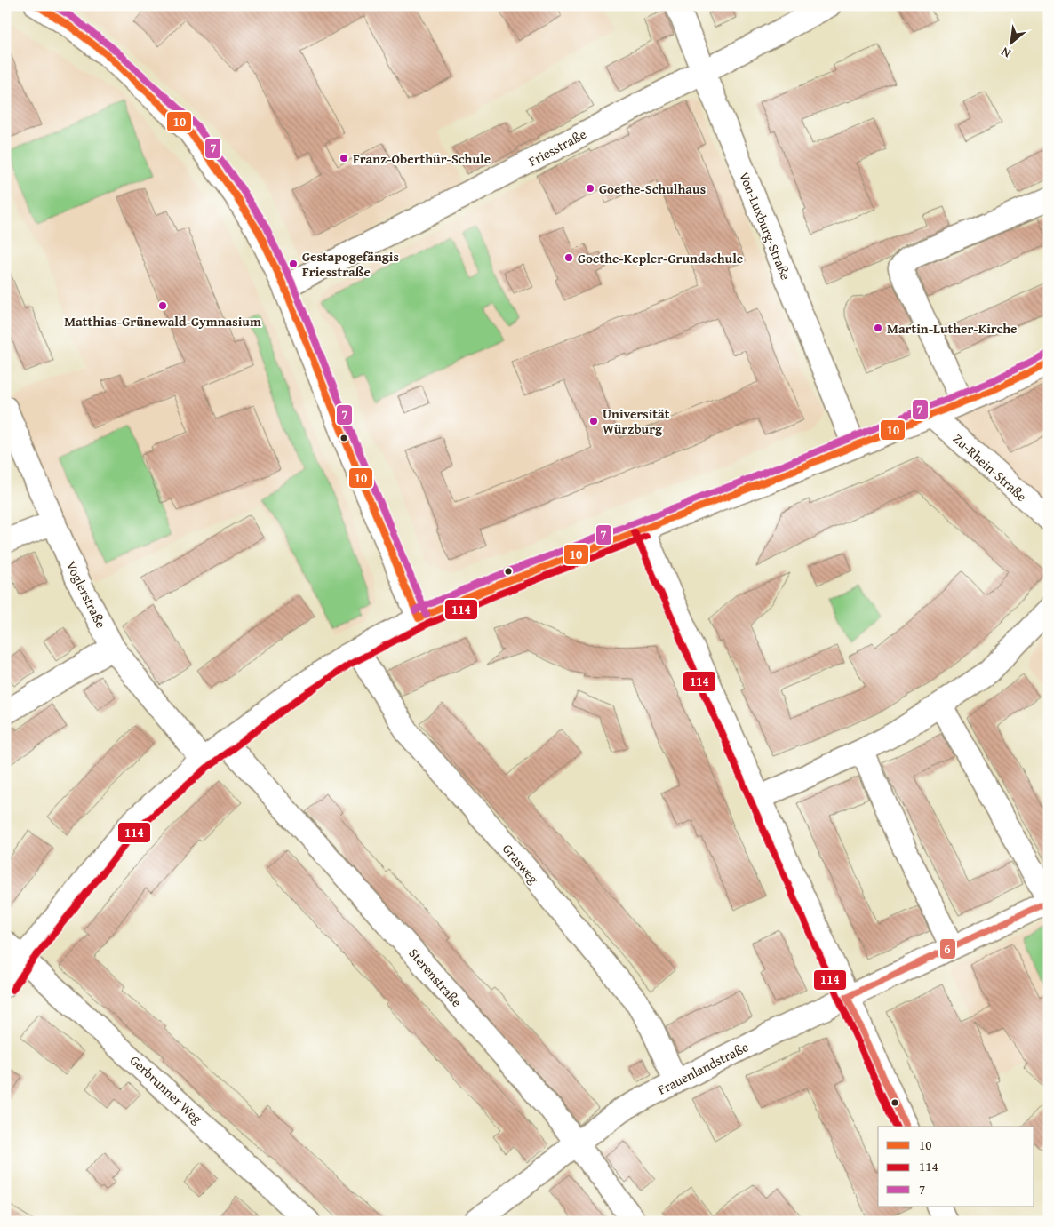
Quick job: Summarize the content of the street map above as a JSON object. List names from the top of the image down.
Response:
{
  "streets": {
    "street": [
      "Friesstraße",
      "Von-Luxburg-Straße",
      "Zu-Rhein-Straße",
      "Voglerstraße",
      "Grasweg",
      "Sterenstraße",
      "Frauenlandstraße",
      "Gerbrunner Weg"
    ]
  },
  "crossings": [
    ["Friesstraße", "Von-Luxburg-Straße"],
    ["Grasweg", "Frauenlandstraße"],
    ["Sterenstraße", "Frauenlandstraße"]
  ],
  "places": [
    "Franz-Oberthür-Schule",
    "Goethe-Schulhaus",
    "Goethe-Kepler-Grundschule",
    "Gestapogefängis Friesstraße",
    "Matthias-Grünewald-Gymnasium",
    "Martin-Luther-Kirche",
    "Universität Würzburg"
  ],
  "lines": [
    "transit line 10",
    "transit line 7",
    "transit line 114",
    "transit line 6"
  ],
  "legend": ["10", "114", "7"],
  "north": "bottom left"
}
